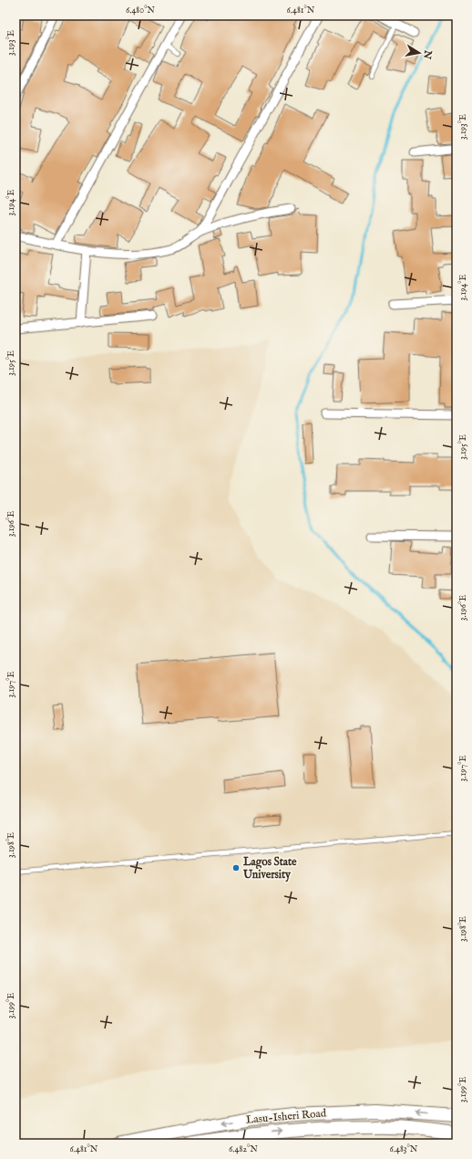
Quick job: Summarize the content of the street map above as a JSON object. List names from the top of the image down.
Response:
{
  "streets": {
    "main road": ["Lasu-Isheri Road"]
  },
  "places": ["Lagos State University"],
  "north": "right",
  "coordinates": [
    "6.480°N",
    "6.481°N",
    "3.193°E",
    "3.194°E",
    "3.195°E",
    "3.196°E",
    "3.197°E",
    "3.198°E",
    "3.199°E",
    "6.482°N",
    "6.483°N"
  ]
}
